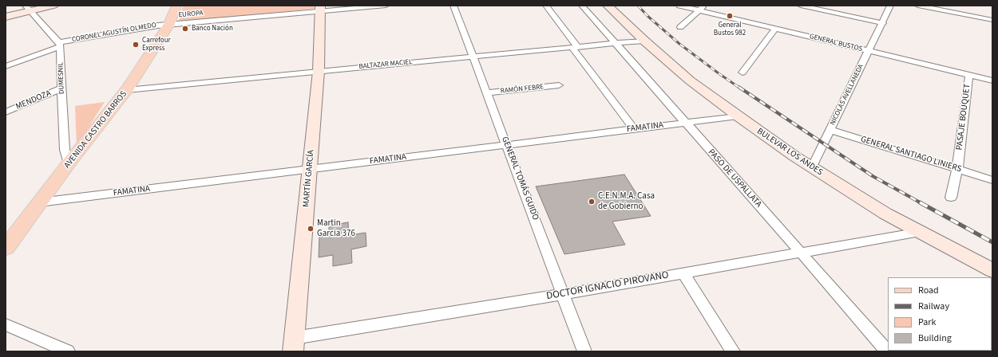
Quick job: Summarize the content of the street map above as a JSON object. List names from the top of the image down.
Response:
{
  "streets": {
    "main road": ["AVENIDA CASTRO BARROS", "BULEVAR LOS ANDES", "MARTÍN GARCÍA"],
    "street": [
      "EUROPA",
      "CORONEL AGUSTÍN OLMEDO",
      "GENERAL BUSTOS",
      "BALTAZAR MACIEL",
      "DUMESNIL",
      "RAMÓN FEBRE",
      "NICOLÁS AVELLANEDA",
      "MENDOZA",
      "PASAJE BOUQUET",
      "FAMATINA",
      "GENERAL SANTIAGO LINIERS",
      "GENERAL TOMÁS GUIDO",
      "PASO DE USPALLATA",
      "DOCTOR IGNACIO PIROVANO"
    ]
  },
  "crossings": [
    ["EUROPA", "CORONEL AGUSTÍN OLMEDO"],
    ["EUROPA", "AVENIDA CASTRO BARROS"],
    ["EUROPA", "MARTÍN GARCÍA"],
    ["CORONEL AGUSTÍN OLMEDO", "DUMESNIL"],
    ["CORONEL AGUSTÍN OLMEDO", "AVENIDA CASTRO BARROS"],
    ["GENERAL BUSTOS", "NICOLÁS AVELLANEDA"],
    ["GENERAL BUSTOS", "PASAJE BOUQUET"],
    ["BALTAZAR MACIEL", "AVENIDA CASTRO BARROS"],
    ["BALTAZAR MACIEL", "BULEVAR LOS ANDES"],
    ["BALTAZAR MACIEL", "MARTÍN GARCÍA"],
    ["BALTAZAR MACIEL", "GENERAL TOMÁS GUIDO"],
    ["BALTAZAR MACIEL", "PASO DE USPALLATA"],
    ["DUMESNIL", "MENDOZA"],
    ["DUMESNIL", "AVENIDA CASTRO BARROS"],
    ["RAMÓN FEBRE", "GENERAL TOMÁS GUIDO"],
    ["NICOLÁS AVELLANEDA", "BULEVAR LOS ANDES"],
    ["NICOLÁS AVELLANEDA", "GENERAL SANTIAGO LINIERS"],
    ["PASAJE BOUQUET", "GENERAL SANTIAGO LINIERS"],
    ["FAMATINA", "AVENIDA CASTRO BARROS"],
    ["FAMATINA", "BULEVAR LOS ANDES"],
    ["FAMATINA", "MARTÍN GARCÍA"],
    ["FAMATINA", "GENERAL TOMÁS GUIDO"],
    ["FAMATINA", "PASO DE USPALLATA"],
    ["BULEVAR LOS ANDES", "DOCTOR IGNACIO PIROVANO"],
    ["MARTÍN GARCÍA", "DOCTOR IGNACIO PIROVANO"],
    ["GENERAL TOMÁS GUIDO", "DOCTOR IGNACIO PIROVANO"],
    ["PASO DE USPALLATA", "DOCTOR IGNACIO PIROVANO"]
  ],
  "places": [
    "General Bustos 982",
    "Banco Nación",
    "Carrefour Express",
    "C.E.N.M.A. Casa de Gobierno",
    "Martin Garcia 376"
  ],
  "legend": [
    "Road",
    "Railway",
    "Park",
    "Building"
  ]
}
